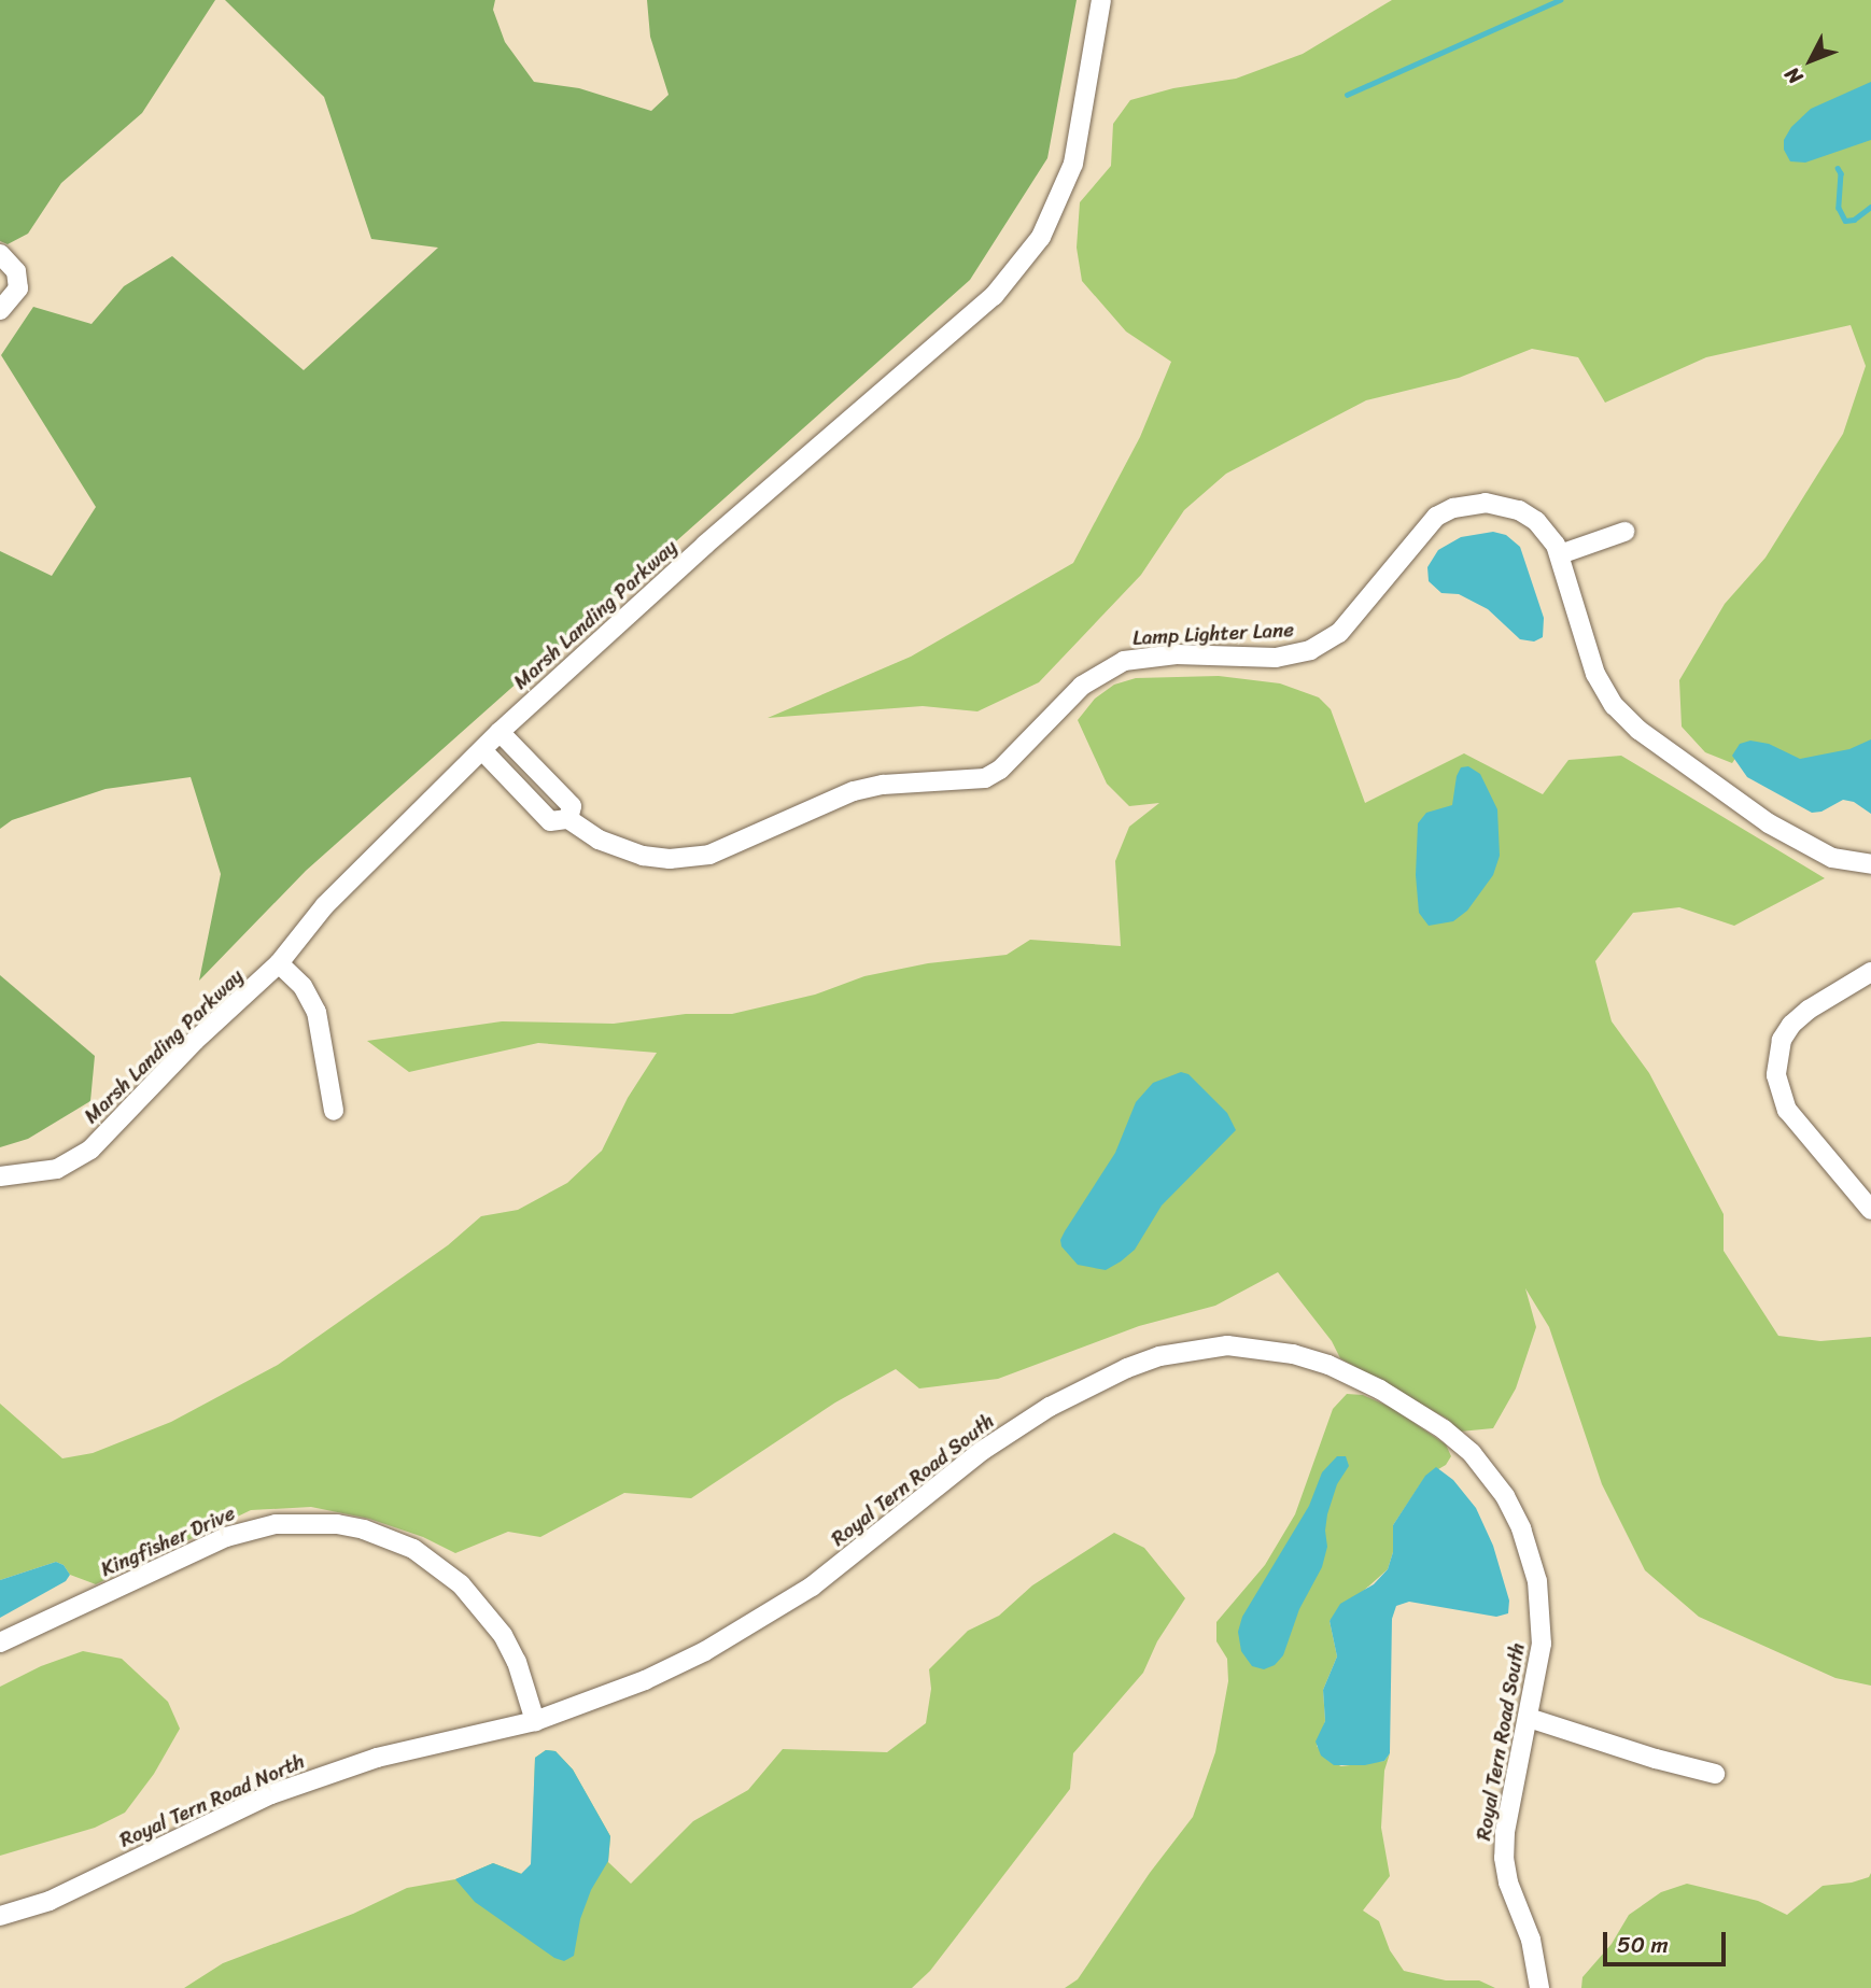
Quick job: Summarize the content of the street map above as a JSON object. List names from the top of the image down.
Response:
{
  "streets": {
    "street": [
      "Marsh Landing Parkway",
      "Lamp Lighter Lane",
      "Royal Tern Road South",
      "Kingfisher Drive",
      "Royal Tern Road North"
    ]
  },
  "crossings": [
    ["Marsh Landing Parkway", "Lamp Lighter Lane"],
    ["Royal Tern Road South", "Kingfisher Drive"],
    ["Royal Tern Road South", "Royal Tern Road North"],
    ["Kingfisher Drive", "Royal Tern Road North"]
  ],
  "scale_bar": "50 m",
  "north": "bottom left"
}
